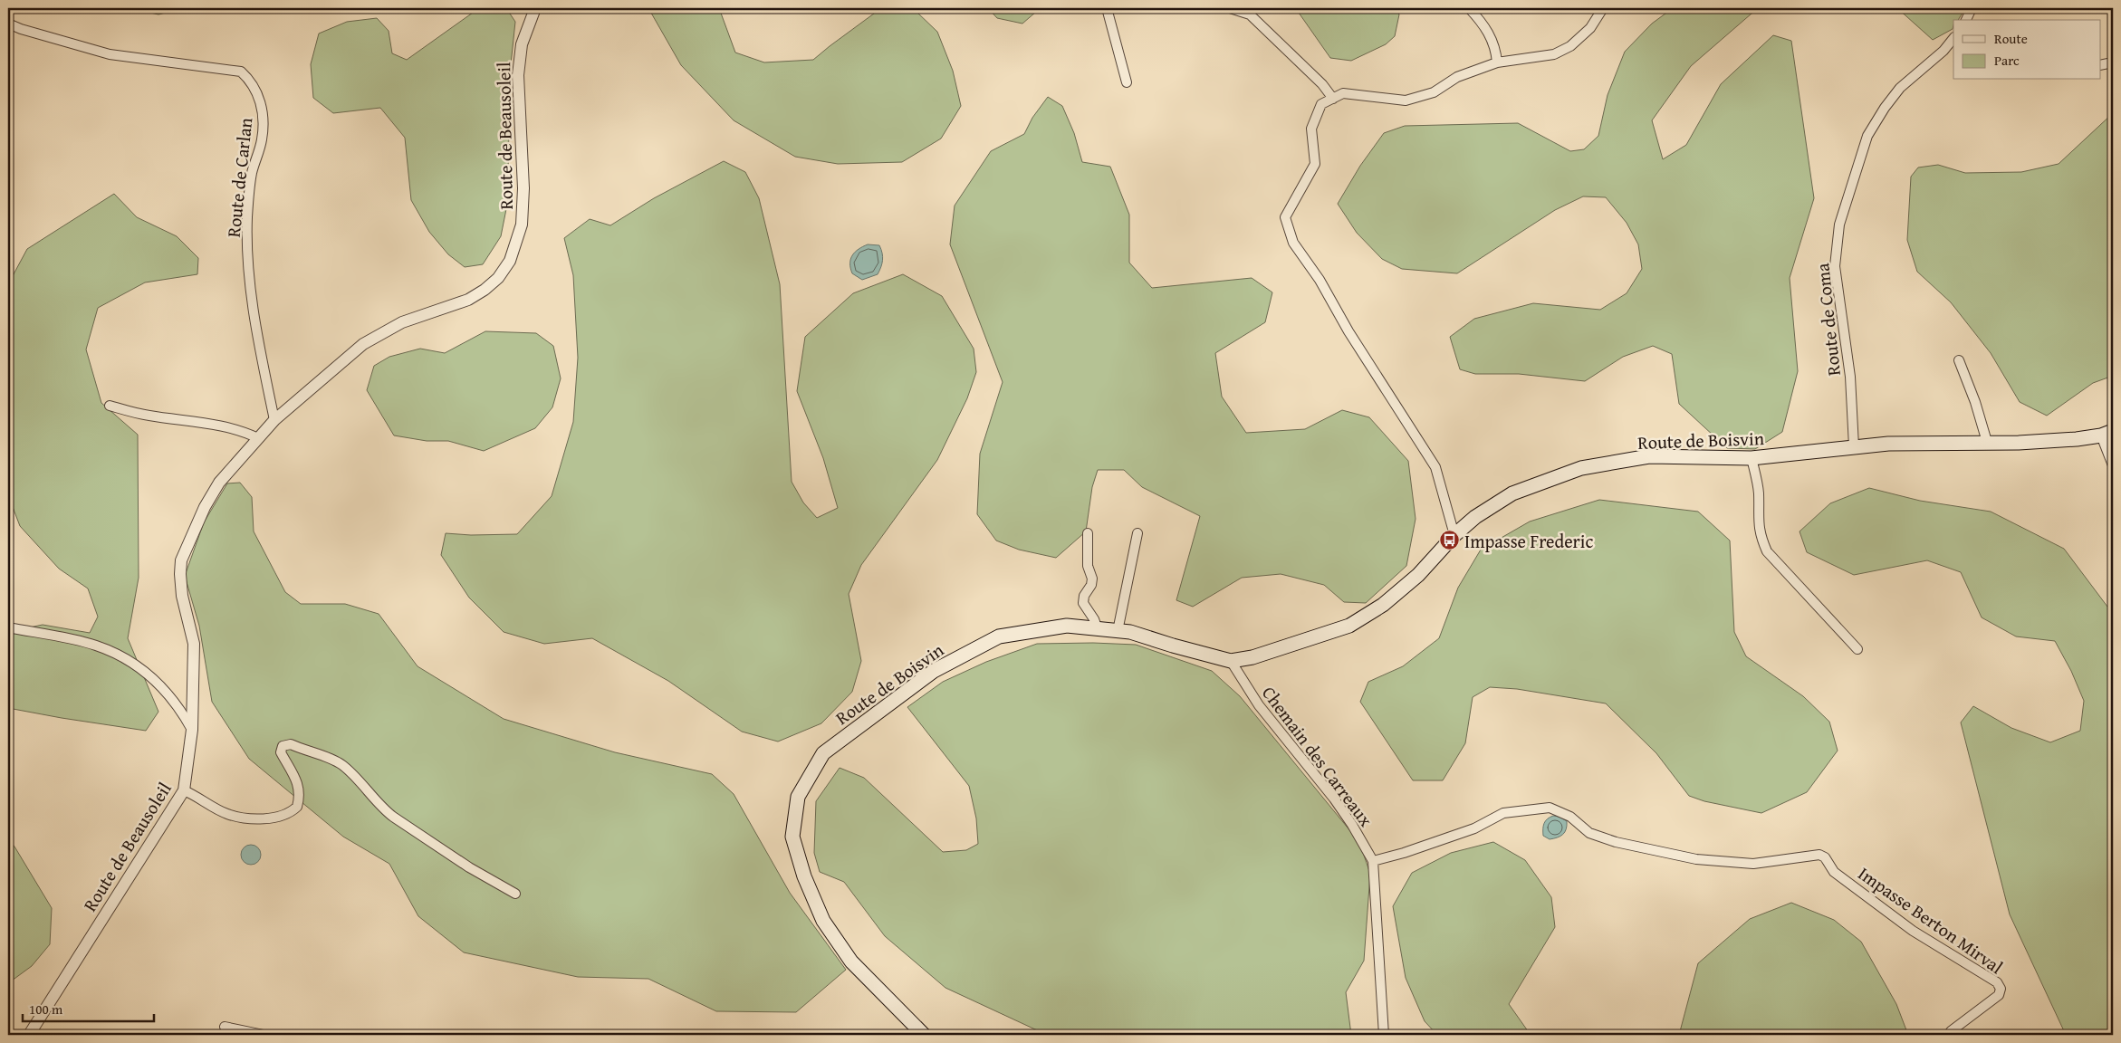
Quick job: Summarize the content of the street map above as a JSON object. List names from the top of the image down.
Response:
{
  "streets": {
    "main road": ["Route de Boisvin"],
    "street": [
      "Route de Beausoleil",
      "Route de Carlan",
      "Route de Coma",
      "Chemain des Carreaux",
      "Impasse Berton Mirval"
    ]
  },
  "crossings": [
    ["Route de Beausoleil", "Route de Carlan"],
    ["Route de Coma", "Route de Boisvin"],
    ["Route de Boisvin", "Chemain des Carreaux"],
    ["Chemain des Carreaux", "Impasse Berton Mirval"]
  ],
  "places": {
    "bus stop": ["Impasse Frederic"]
  },
  "legend": ["Route", "Parc"],
  "scale_bar": "100 m"
}
